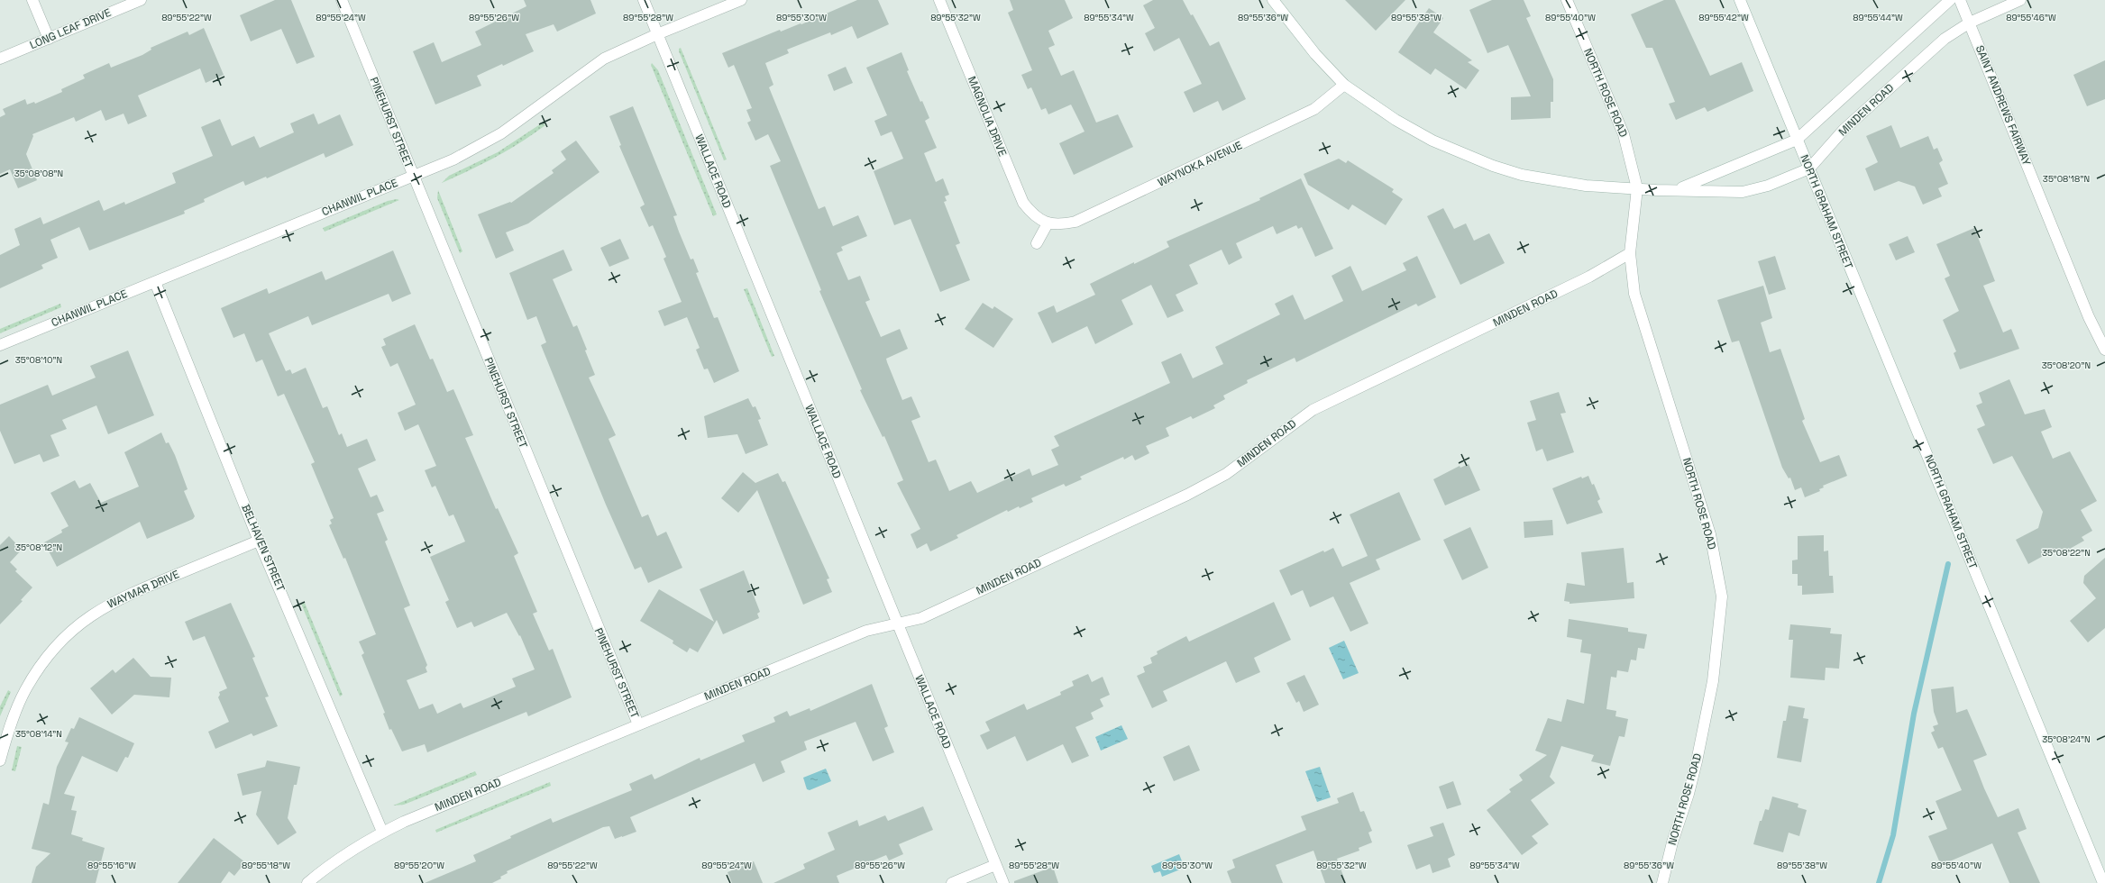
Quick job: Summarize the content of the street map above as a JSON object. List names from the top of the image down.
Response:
{
  "streets": {
    "street": [
      "LONG LEAF DRIVE",
      "NORTH ROSE ROAD",
      "SAINT ANDREWS FAIRWAY",
      "MINDEN ROAD",
      "MAGNOLIA DRIVE",
      "PINEHURST STREET",
      "WAYNOKA AVENUE",
      "WALLACE ROAD",
      "CHANWIL PLACE",
      "NORTH GRAHAM STREET",
      "BELHAVEN STREET",
      "WAYMAR DRIVE"
    ]
  },
  "crossings": [
    ["NORTH ROSE ROAD", "MINDEN ROAD"],
    ["SAINT ANDREWS FAIRWAY", "MINDEN ROAD"],
    ["MINDEN ROAD", "PINEHURST STREET"],
    ["MINDEN ROAD", "WALLACE ROAD"],
    ["MINDEN ROAD", "NORTH GRAHAM STREET"],
    ["MINDEN ROAD", "BELHAVEN STREET"],
    ["MAGNOLIA DRIVE", "WAYNOKA AVENUE"],
    ["PINEHURST STREET", "CHANWIL PLACE"],
    ["WALLACE ROAD", "CHANWIL PLACE"],
    ["CHANWIL PLACE", "BELHAVEN STREET"],
    ["BELHAVEN STREET", "WAYMAR DRIVE"]
  ],
  "coordinates": [
    "89°55'22\"W",
    "89°55'24\"W",
    "89°55'26\"W",
    "89°55'28\"W",
    "89°55'30\"W",
    "89°55'32\"W",
    "89°55'34\"W",
    "89°55'36\"W",
    "89°55'38\"W",
    "89°55'40\"W",
    "89°55'42\"W",
    "89°55'44\"W",
    "89°55'46\"W",
    "35°08'08\"N",
    "35°08'18\"N",
    "35°08'10\"N",
    "35°08'20\"N",
    "35°08'12\"N",
    "35°08'22\"N",
    "35°08'14\"N",
    "35°08'24\"N",
    "89°55'16\"W",
    "89°55'18\"W",
    "89°55'20\"W"
  ]
}
